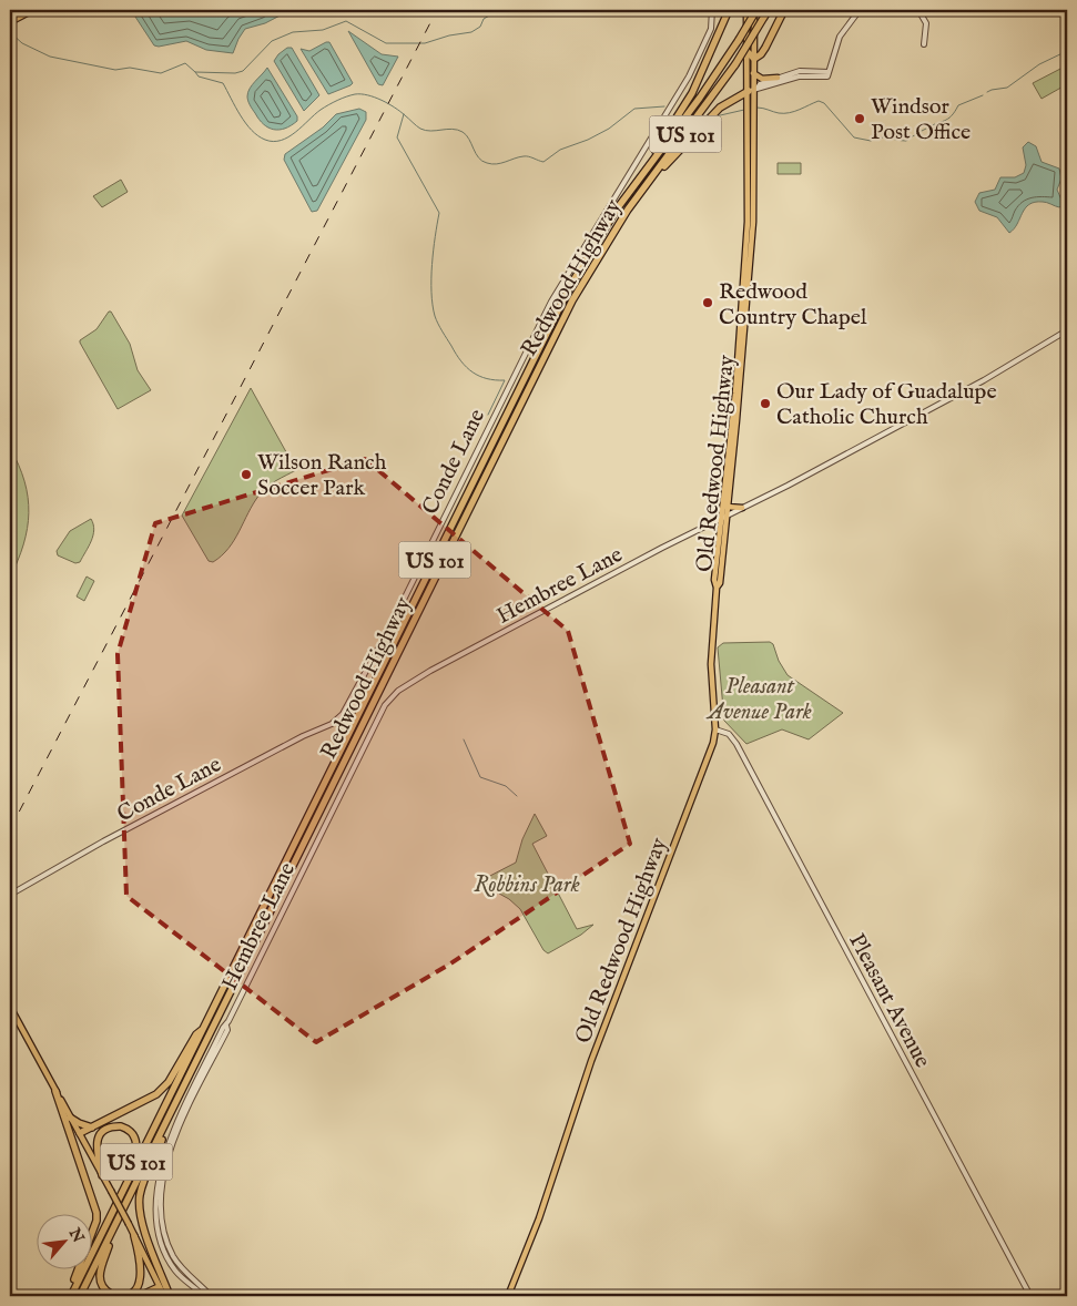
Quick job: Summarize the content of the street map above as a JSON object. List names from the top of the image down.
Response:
{
  "streets": {
    "highway": ["US 101", "Redwood Highway"],
    "main road": ["Old Redwood Highway"],
    "street": ["Conde Lane", "Hembree Lane", "Pleasant Avenue"]
  },
  "crossings": [
    ["Redwood Highway", "Old Redwood Highway"],
    ["Old Redwood Highway", "Hembree Lane"],
    ["Old Redwood Highway", "Pleasant Avenue"]
  ],
  "parks": ["Pleasant Avenue Park", "Robbins Park"],
  "places": [
    "Windsor Post Office",
    "Redwood Country Chapel",
    "Our Lady of Guadalupe Catholic Church",
    "Wilson Ranch Soccer Park"
  ],
  "north": "top right"
}
